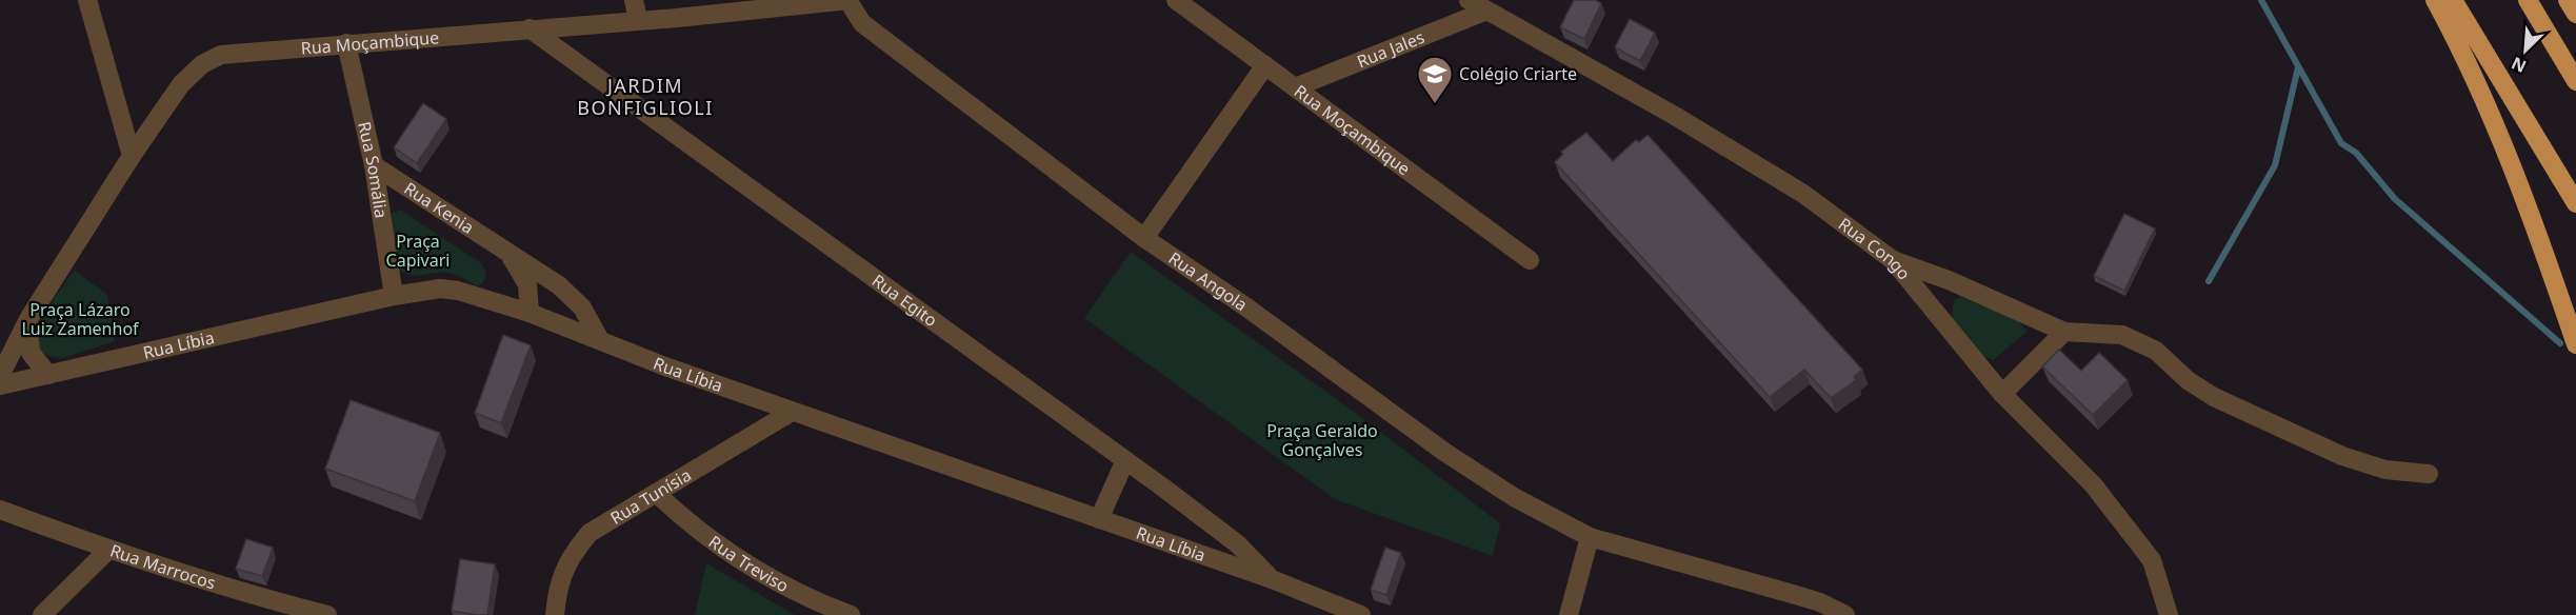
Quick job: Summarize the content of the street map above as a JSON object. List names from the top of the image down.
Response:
{
  "streets": {
    "street": [
      "Rua Moçambique",
      "Rua Jales",
      "Rua Somália",
      "Rua Kenia",
      "Rua Congo",
      "Rua Angola",
      "Rua Egito",
      "Rua Líbia",
      "Rua Tunísia",
      "Rua Treviso",
      "Rua Marrocos"
    ]
  },
  "crossings": [
    ["Rua Moçambique", "Rua Jales"],
    ["Rua Moçambique", "Rua Somália"],
    ["Rua Moçambique", "Rua Angola"],
    ["Rua Moçambique", "Rua Egito"],
    ["Rua Jales", "Rua Congo"],
    ["Rua Somália", "Rua Kenia"],
    ["Rua Somália", "Rua Líbia"],
    ["Rua Kenia", "Rua Líbia"],
    ["Rua Egito", "Rua Líbia"],
    ["Rua Líbia", "Rua Tunísia"],
    ["Rua Tunísia", "Rua Treviso"]
  ],
  "districts": ["JARDIM BONFIGLIOLI"],
  "parks": ["Praça Capivari", "Praça Lázaro Luiz Zamenhof", "Praça Geraldo Gonçalves"],
  "places": {
    "school or university": ["Colégio Criarte"]
  },
  "north": "bottom left"
}
